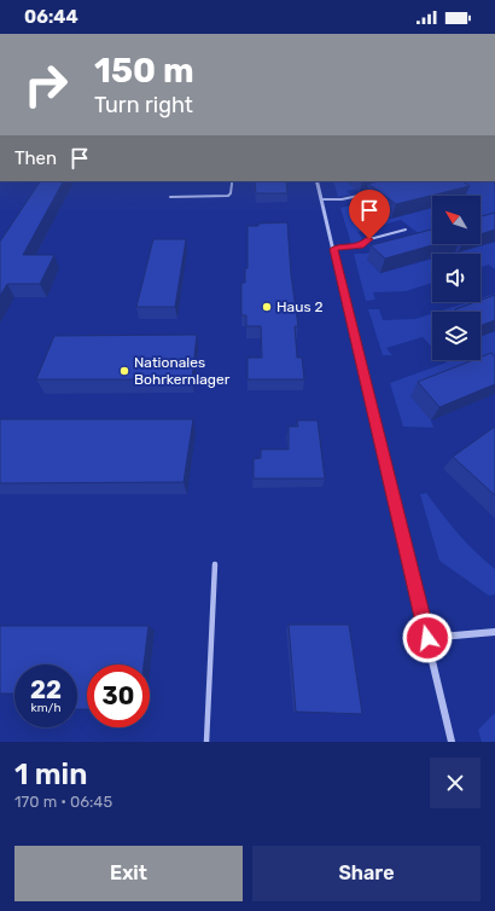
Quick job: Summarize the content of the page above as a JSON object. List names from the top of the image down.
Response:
{
  "places": ["Haus 2", "Nationales Bohrkernlager"],
  "north": "top left",
  "page": {
    "status": "06:44",
    "turn": ["150 m", "Turn right"],
    "then": "Then",
    "speed": "22 km/h",
    "limit": "30",
    "heading": ["1 min", "170 m · 06:45"],
    "buttons": ["Exit", "Share"]
  }
}
